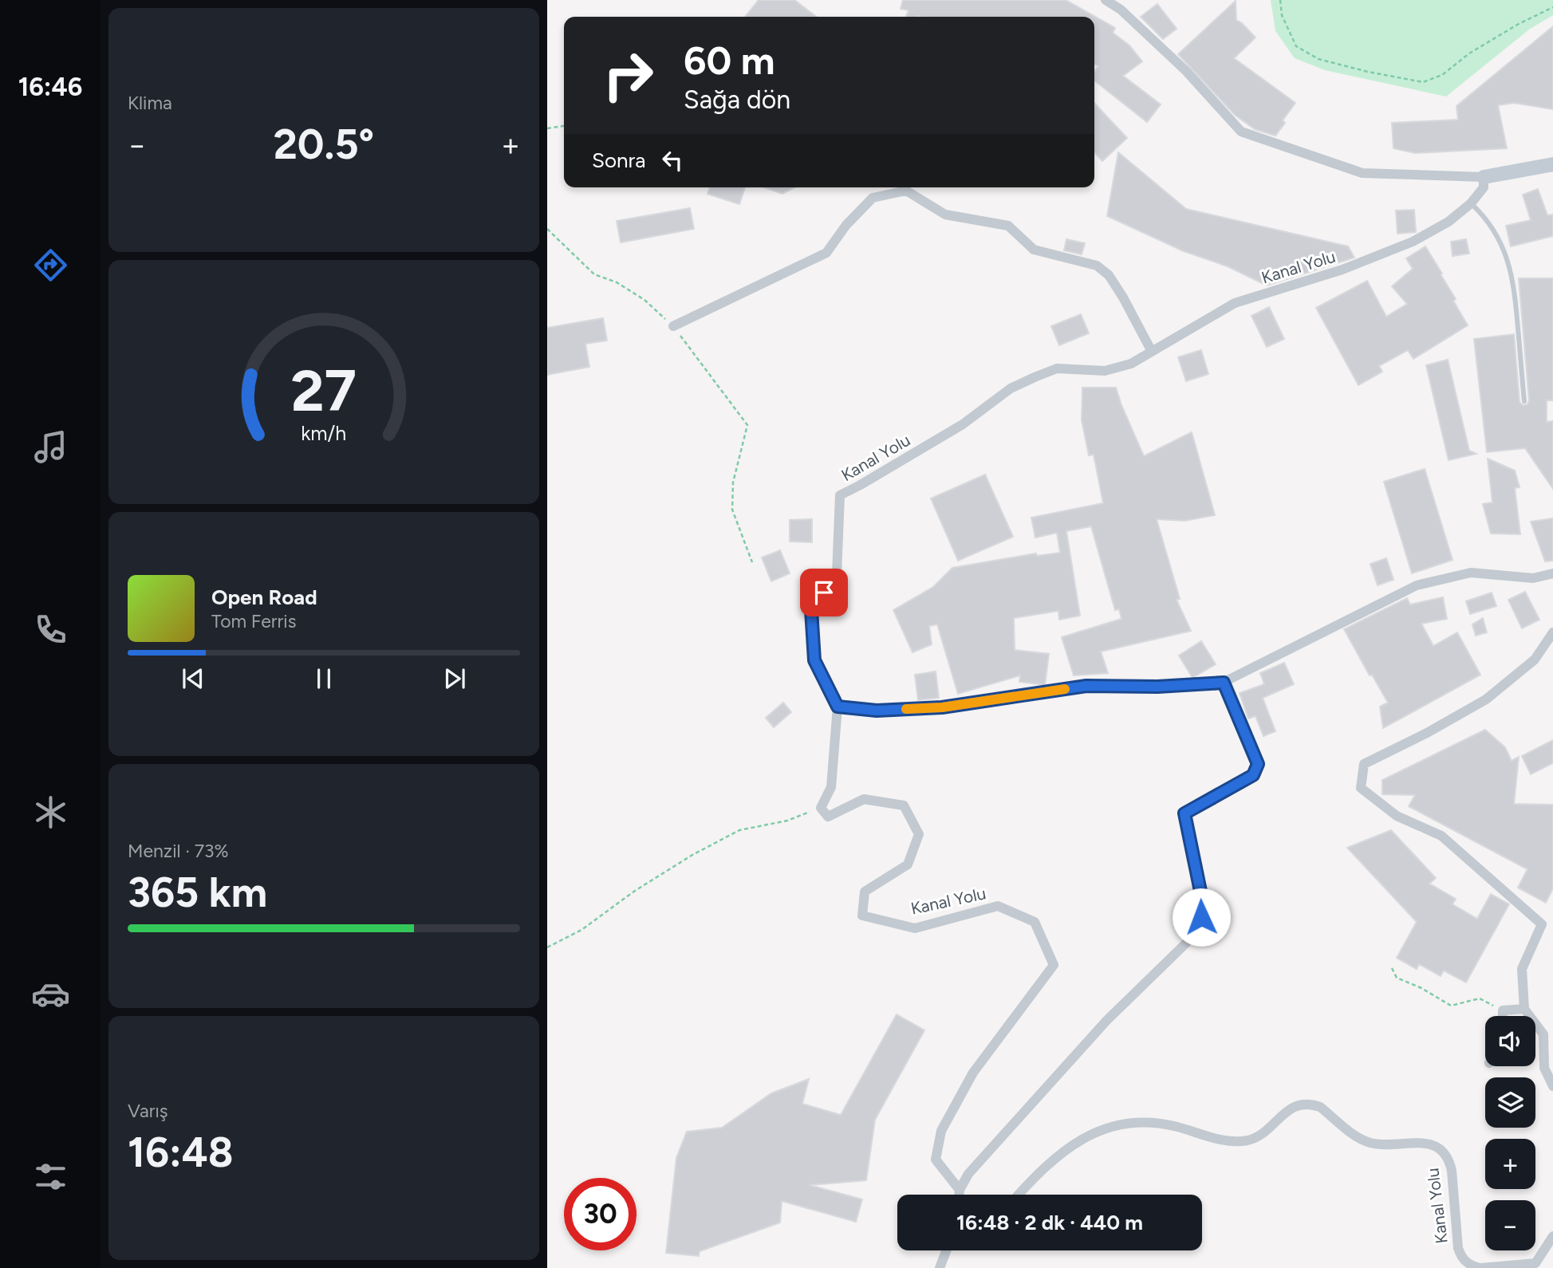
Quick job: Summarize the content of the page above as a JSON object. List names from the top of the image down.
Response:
{
  "streets": {
    "street": ["Kanal Yolu"]
  },
  "page": {
    "tabs": "16:46",
    "tile": [
      "Klima",
      ["Menzil · 73%", "365 km"],
      ["Varış", "16:48"]
    ],
    "turn": ["60 m", "Sağa dön"],
    "heat": ["−", "20.5°", "+"],
    "then": "Sonra",
    "song": ["Open Road", "Tom Ferris"],
    "map_buttons": ["+", "−"],
    "limit": "30",
    "trip": "16:48 · 2 dk · 440 m",
    "gauge": ["27", "km/h"]
  }
}
